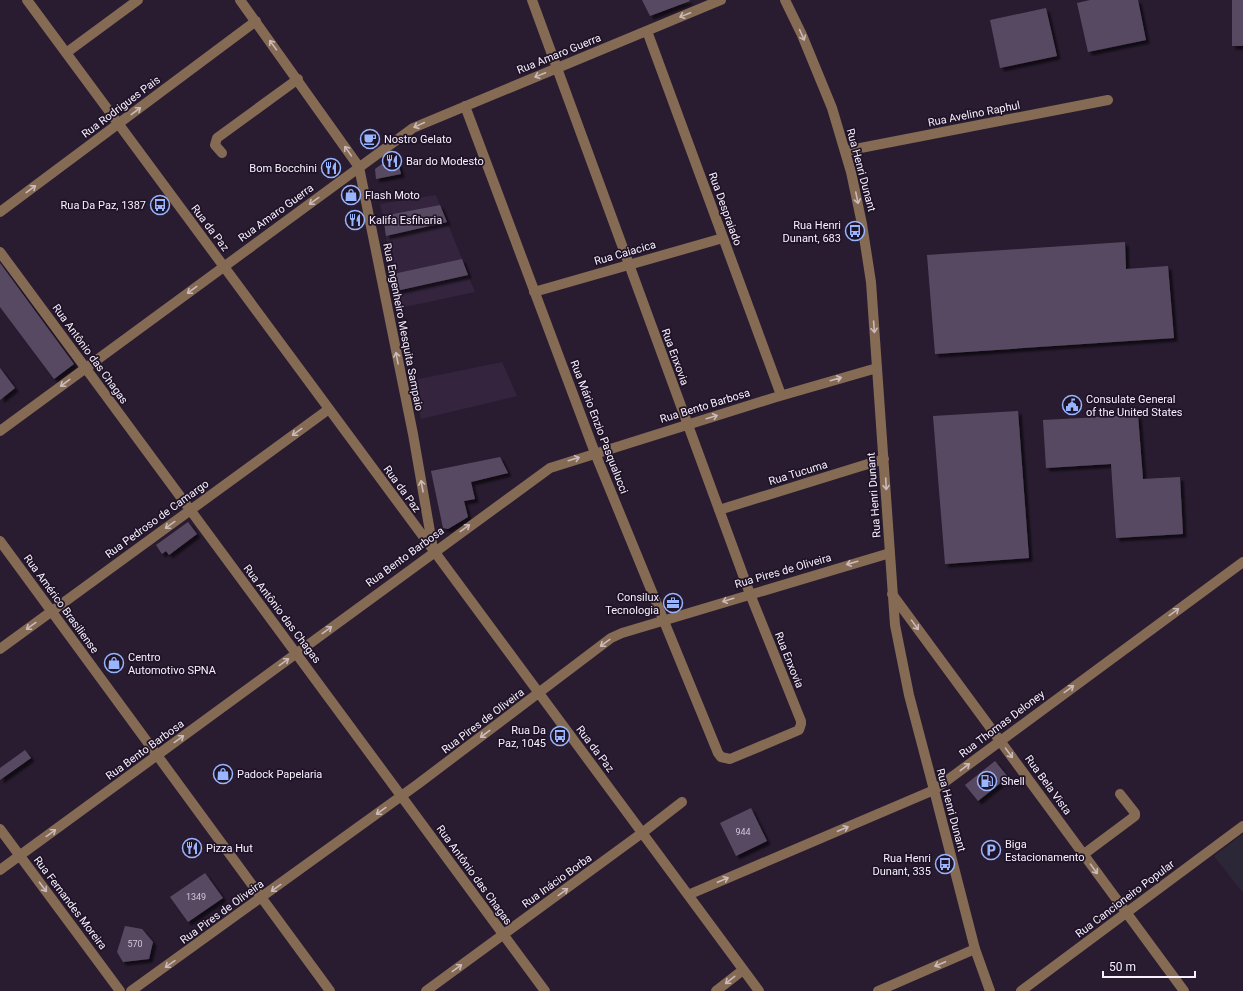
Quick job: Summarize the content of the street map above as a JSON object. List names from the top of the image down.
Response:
{
  "streets": {
    "street": [
      "Rua Amaro Guerra",
      "Rua Rodrigues Pais",
      "Rua Avelino Raphul",
      "Rua Henri Dunant",
      "Rua Despraiado",
      "Rua da Paz",
      "Rua Caiacica",
      "Rua Engenheiro Mesquita Sampaio",
      "Rua Antônio das Chagas",
      "Rua Enxovia",
      "Rua Bento Barbosa",
      "Rua Mário Enzio Pasqualucci",
      "Rua Tucuma",
      "Rua Pedroso de Camargo",
      "Rua Pires de Oliveira",
      "Rua Américo Brasiliense",
      "Rua Thomas Deloney",
      "Rua Bela Vista",
      "Rua Inácio Borba",
      "Rua Cancioneiro Popular",
      "Rua Fernandes Moreira"
    ]
  },
  "crossings": [
    ["Rua Amaro Guerra", "Rua Despraiado"],
    ["Rua Amaro Guerra", "Rua da Paz"],
    ["Rua Amaro Guerra", "Rua Engenheiro Mesquita Sampaio"],
    ["Rua Amaro Guerra", "Rua Antônio das Chagas"],
    ["Rua Amaro Guerra", "Rua Enxovia"],
    ["Rua Amaro Guerra", "Rua Mário Enzio Pasqualucci"],
    ["Rua Rodrigues Pais", "Rua da Paz"],
    ["Rua Rodrigues Pais", "Rua Engenheiro Mesquita Sampaio"],
    ["Rua Avelino Raphul", "Rua Henri Dunant"],
    ["Rua Henri Dunant", "Rua Bento Barbosa"],
    ["Rua Henri Dunant", "Rua Tucuma"],
    ["Rua Henri Dunant", "Rua Pires de Oliveira"],
    ["Rua Henri Dunant", "Rua Thomas Deloney"],
    ["Rua Henri Dunant", "Rua Bela Vista"],
    ["Rua Despraiado", "Rua Caiacica"],
    ["Rua Despraiado", "Rua Bento Barbosa"],
    ["Rua da Paz", "Rua Engenheiro Mesquita Sampaio"],
    ["Rua da Paz", "Rua Bento Barbosa"],
    ["Rua da Paz", "Rua Pedroso de Camargo"],
    ["Rua da Paz", "Rua Pires de Oliveira"],
    ["Rua da Paz", "Rua Thomas Deloney"],
    ["Rua da Paz", "Rua Inácio Borba"],
    ["Rua Caiacica", "Rua Enxovia"],
    ["Rua Caiacica", "Rua Mário Enzio Pasqualucci"],
    ["Rua Engenheiro Mesquita Sampaio", "Rua Bento Barbosa"],
    ["Rua Antônio das Chagas", "Rua Bento Barbosa"],
    ["Rua Antônio das Chagas", "Rua Pedroso de Camargo"],
    ["Rua Antônio das Chagas", "Rua Pires de Oliveira"],
    ["Rua Antônio das Chagas", "Rua Inácio Borba"],
    ["Rua Enxovia", "Rua Bento Barbosa"],
    ["Rua Enxovia", "Rua Mário Enzio Pasqualucci"],
    ["Rua Enxovia", "Rua Tucuma"],
    ["Rua Enxovia", "Rua Pires de Oliveira"],
    ["Rua Bento Barbosa", "Rua Mário Enzio Pasqualucci"],
    ["Rua Bento Barbosa", "Rua Américo Brasiliense"],
    ["Rua Bento Barbosa", "Rua Fernandes Moreira"],
    ["Rua Mário Enzio Pasqualucci", "Rua Pires de Oliveira"],
    ["Rua Pedroso de Camargo", "Rua Américo Brasiliense"],
    ["Rua Pires de Oliveira", "Rua Américo Brasiliense"],
    ["Rua Thomas Deloney", "Rua Bela Vista"],
    ["Rua Bela Vista", "Rua Cancioneiro Popular"]
  ],
  "one_way": [
    "Rua Amaro Guerra",
    "Rua Rodrigues Pais",
    "Rua Henri Dunant",
    "Rua Engenheiro Mesquita Sampaio",
    "Rua Bento Barbosa",
    "Rua Pedroso de Camargo",
    "Rua Pires de Oliveira",
    "Rua Thomas Deloney",
    "Rua Bela Vista",
    "Rua Inácio Borba",
    "Rua Fernandes Moreira"
  ],
  "places": {
    "cafe": ["Nostro Gelato"],
    "restaurant": [
      "Bar do Modesto",
      "Bom Bocchini",
      "Kalifa Esfiharia",
      "Pizza Hut"
    ],
    "shop": ["Flash Moto", "Centro Automotivo SPNA", "Padock Papelaria"],
    "bus stop": [
      "Rua Da Paz, 1387",
      "Rua Henri Dunant, 683",
      "Rua Da Paz, 1045",
      "Rua Henri Dunant, 335"
    ],
    "public building": ["Consulate General of the United States"],
    "office": ["Consilux Tecnologia"],
    "fuel station": ["Shell"],
    "parking": ["Biga Estacionamento"]
  },
  "house_numbers": ["944", "1349", "570"],
  "scale_bar": "50 m"
}
